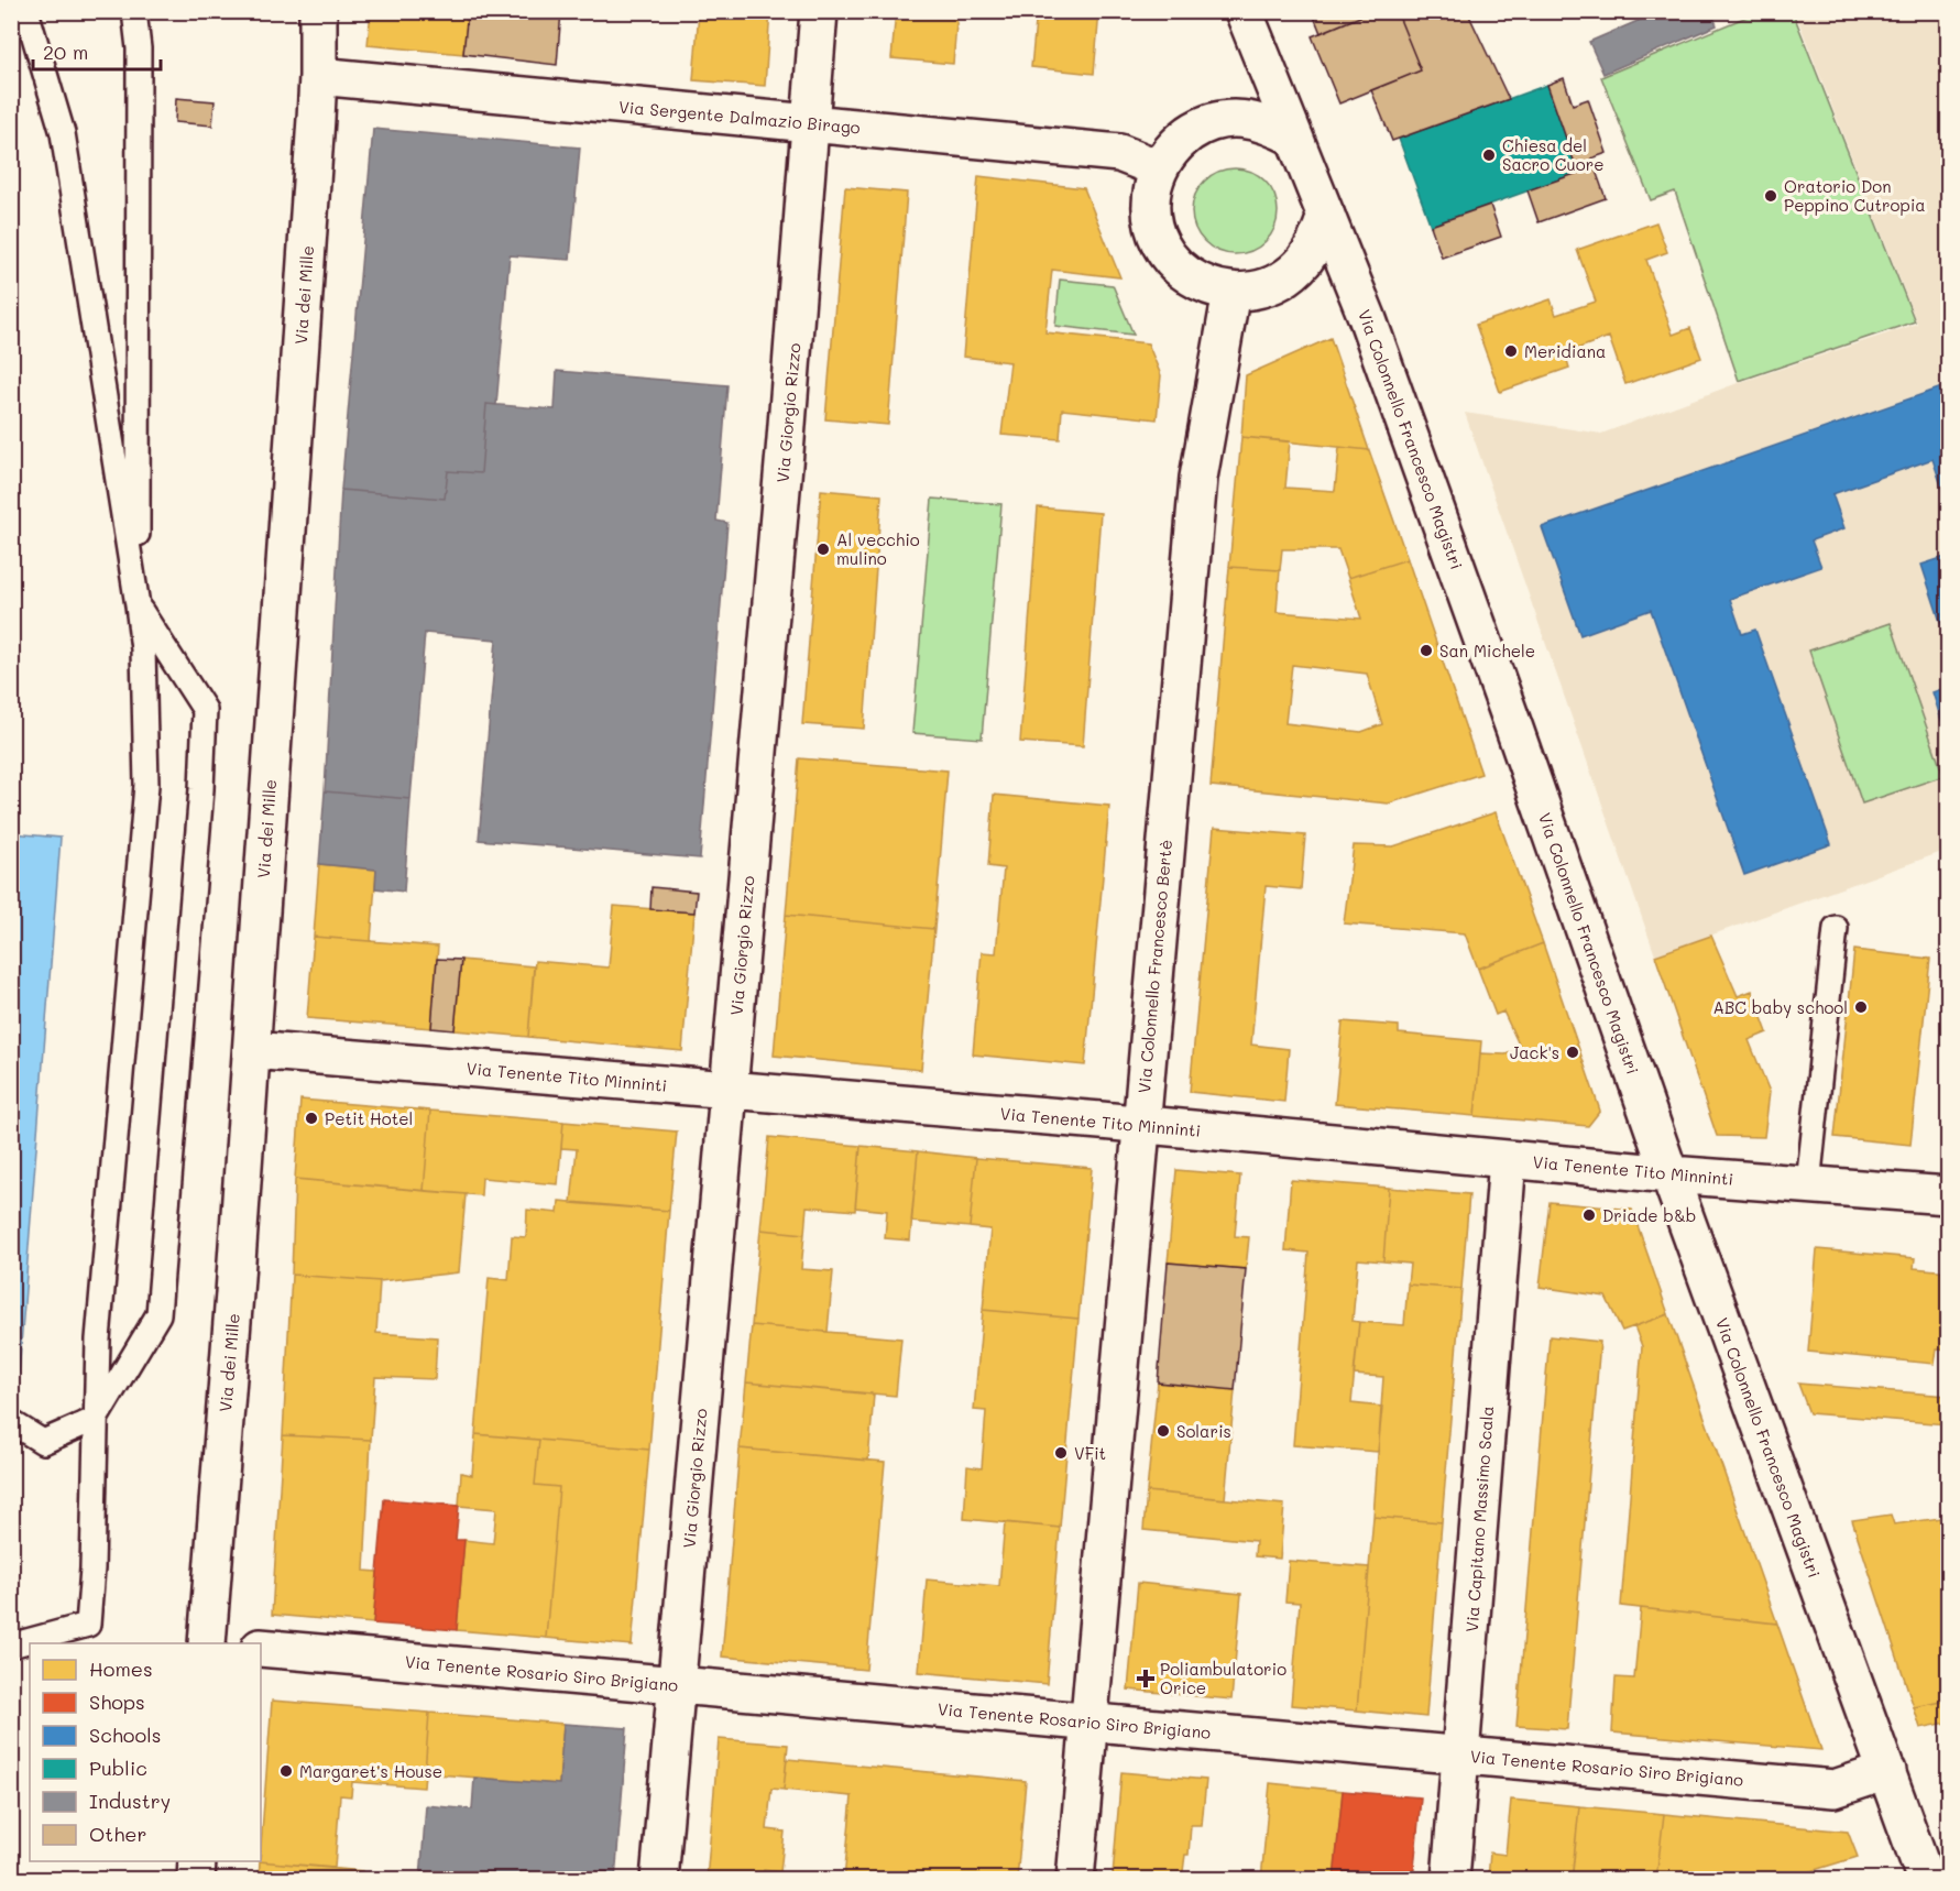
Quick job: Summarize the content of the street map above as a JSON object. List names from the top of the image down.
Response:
{
  "streets": {
    "street": [
      "Via Sergente Dalmazio Birago",
      "Via dei Mille",
      "Via Giorgio Rizzo",
      "Via Colonnello Francesco Magistri",
      "Via Colonnello Francesco Bertè",
      "Via Tenente Tito Minninti",
      "Via Capitano Massimo Scala",
      "Via Tenente Rosario Siro Brigiano"
    ]
  },
  "crossings": [
    ["Via Sergente Dalmazio Birago", "Via dei Mille"],
    ["Via Sergente Dalmazio Birago", "Via Giorgio Rizzo"],
    ["Via Sergente Dalmazio Birago", "Via Colonnello Francesco Magistri"],
    ["Via Sergente Dalmazio Birago", "Via Colonnello Francesco Bertè"],
    ["Via dei Mille", "Via Tenente Tito Minninti"],
    ["Via Giorgio Rizzo", "Via Tenente Tito Minninti"],
    ["Via Giorgio Rizzo", "Via Tenente Rosario Siro Brigiano"],
    ["Via Colonnello Francesco Magistri", "Via Colonnello Francesco Bertè"],
    ["Via Colonnello Francesco Magistri", "Via Tenente Tito Minninti"],
    ["Via Colonnello Francesco Magistri", "Via Tenente Rosario Siro Brigiano"],
    ["Via Colonnello Francesco Bertè", "Via Tenente Tito Minninti"],
    ["Via Colonnello Francesco Bertè", "Via Tenente Rosario Siro Brigiano"],
    ["Via Tenente Tito Minninti", "Via Capitano Massimo Scala"],
    ["Via Capitano Massimo Scala", "Via Tenente Rosario Siro Brigiano"]
  ],
  "places": {
    "other": [
      "Chiesa del Sacro Cuore",
      "Oratorio Don Peppino Cutropia",
      "Meridiana",
      "Al vecchio mulino",
      "San Michele",
      "ABC baby school",
      "Jack's",
      "Petit Hotel",
      "Driade b&b",
      "Solaris",
      "VFit",
      "Margaret's House"
    ],
    "health": ["Poliambulatorio Orice"]
  },
  "legend": [
    "Homes",
    "Shops",
    "Schools",
    "Public",
    "Industry",
    "Other"
  ],
  "scale_bar": "20 m"
}
